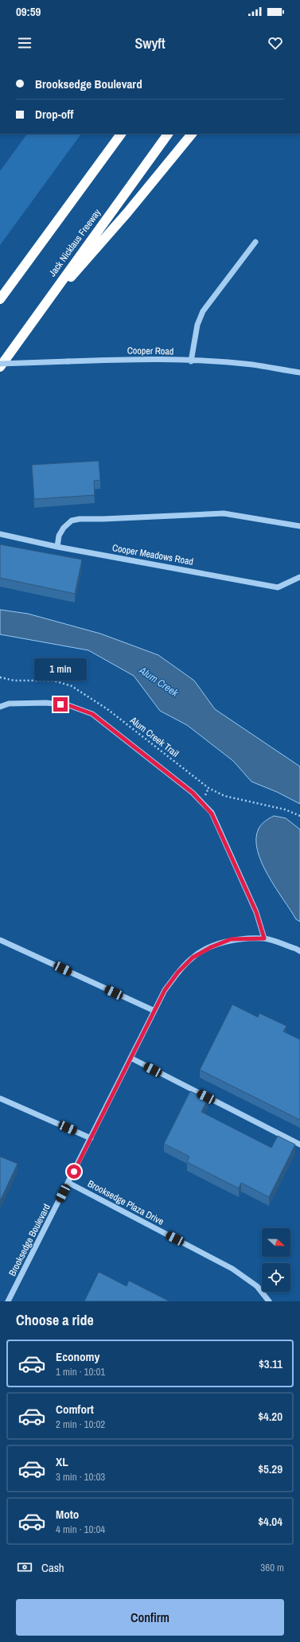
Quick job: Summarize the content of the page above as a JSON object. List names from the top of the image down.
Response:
{
  "streets": {
    "highway": ["Jack Nicklaus Freeway"],
    "street": [
      "Cooper Road",
      "Cooper Meadows Road",
      "Brooksedge Plaza Drive",
      "Brooksedge Boulevard"
    ],
    "path": ["Alum Creek Trail"]
  },
  "crossings": [
    ["Brooksedge Plaza Drive", "Brooksedge Boulevard"]
  ],
  "water": ["Alum Creek"],
  "north": "right",
  "page": {
    "status": "09:59",
    "header": "Swyft",
    "banner": ["Brooksedge Boulevard", "Drop-off"],
    "bubble": "1 min",
    "heading": "Choose a ride",
    "list": [
      {
        "name": "Economy",
        "note": "1 min · 10:01",
        "value": "$3.11"
      },
      {
        "name": "Comfort",
        "note": "2 min · 10:02",
        "value": "$4.20"
      },
      {
        "name": "XL",
        "note": "3 min · 10:03",
        "value": "$5.29"
      },
      {
        "name": "Moto",
        "note": "4 min · 10:04",
        "value": "$4.04"
      }
    ],
    "pay": ["Cash", "360 m"],
    "buttons": "Confirm"
  }
}
